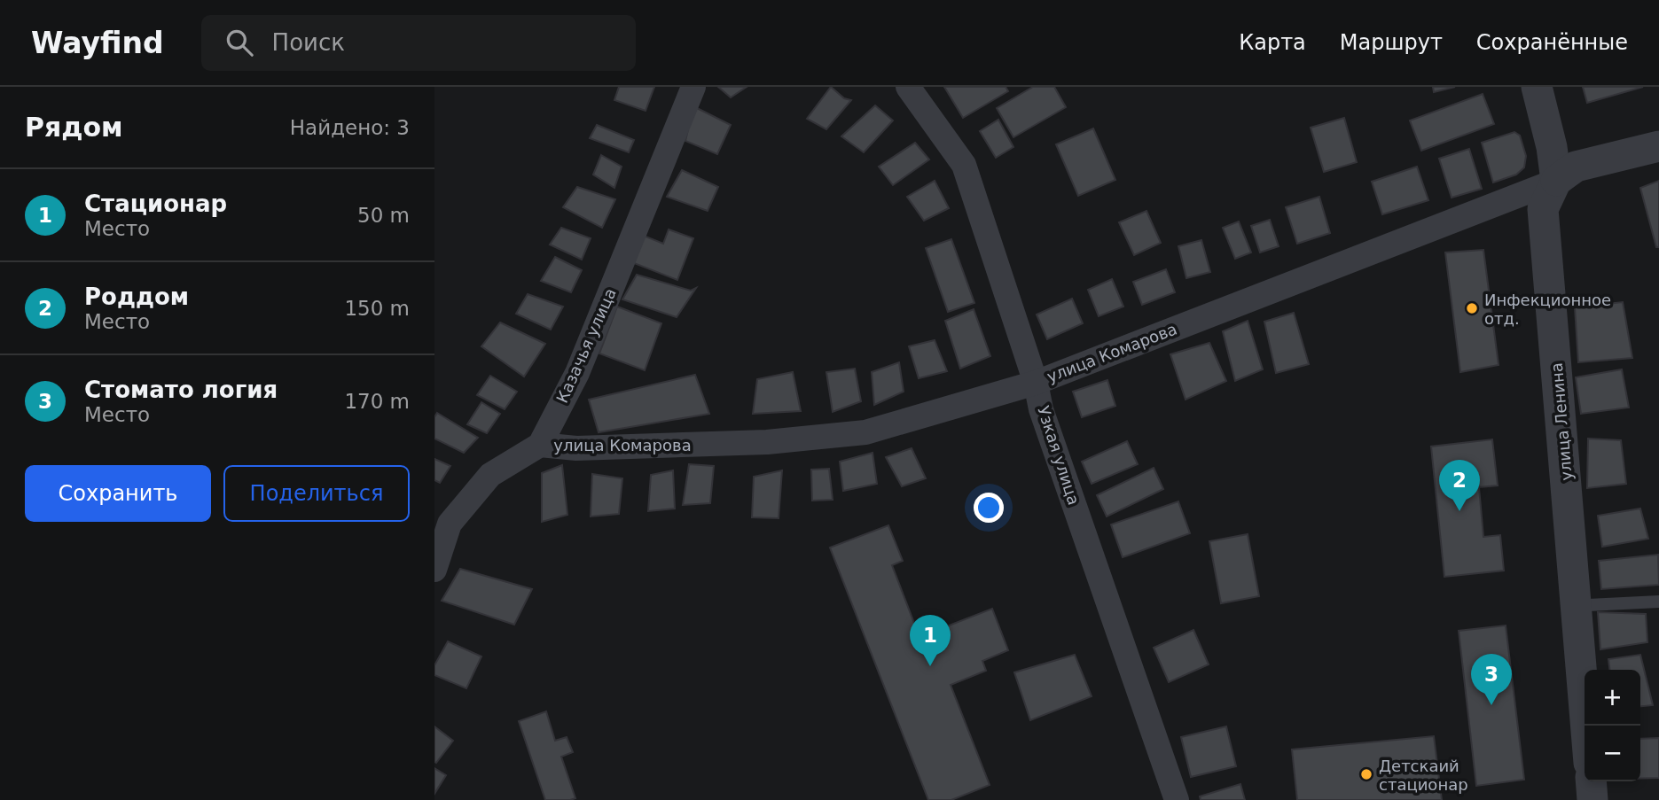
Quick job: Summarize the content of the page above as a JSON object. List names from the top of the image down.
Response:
{
  "streets": {
    "street": [
      "Казачья улица",
      "улица Комарова",
      "улица Ленина",
      "Узкая улица"
    ]
  },
  "crossings": [
    ["Казачья улица", "улица Комарова"],
    ["улица Комарова", "улица Ленина"],
    ["улица Комарова", "Узкая улица"]
  ],
  "places": ["Инфекционное отд.", "Детскаий стационар"],
  "page": {
    "header": "Wayfind",
    "search": "Поиск",
    "nav": ["Карта", "Маршрут", "Сохранённые"],
    "heading": ["Рядом", "Найдено: 3"],
    "list": [
      {
        "mark": "1",
        "name": "Стационар",
        "note": "Место",
        "value": "50 m"
      },
      {
        "mark": "2",
        "name": "Роддом",
        "note": "Место",
        "value": "150 m"
      },
      {
        "mark": "3",
        "name": "Стомато логия",
        "note": "Место",
        "value": "170 m"
      }
    ],
    "buttons": ["Сохранить", "Поделиться"],
    "pins": ["2", "1", "3"],
    "map_buttons": ["+", "−"]
  }
}
